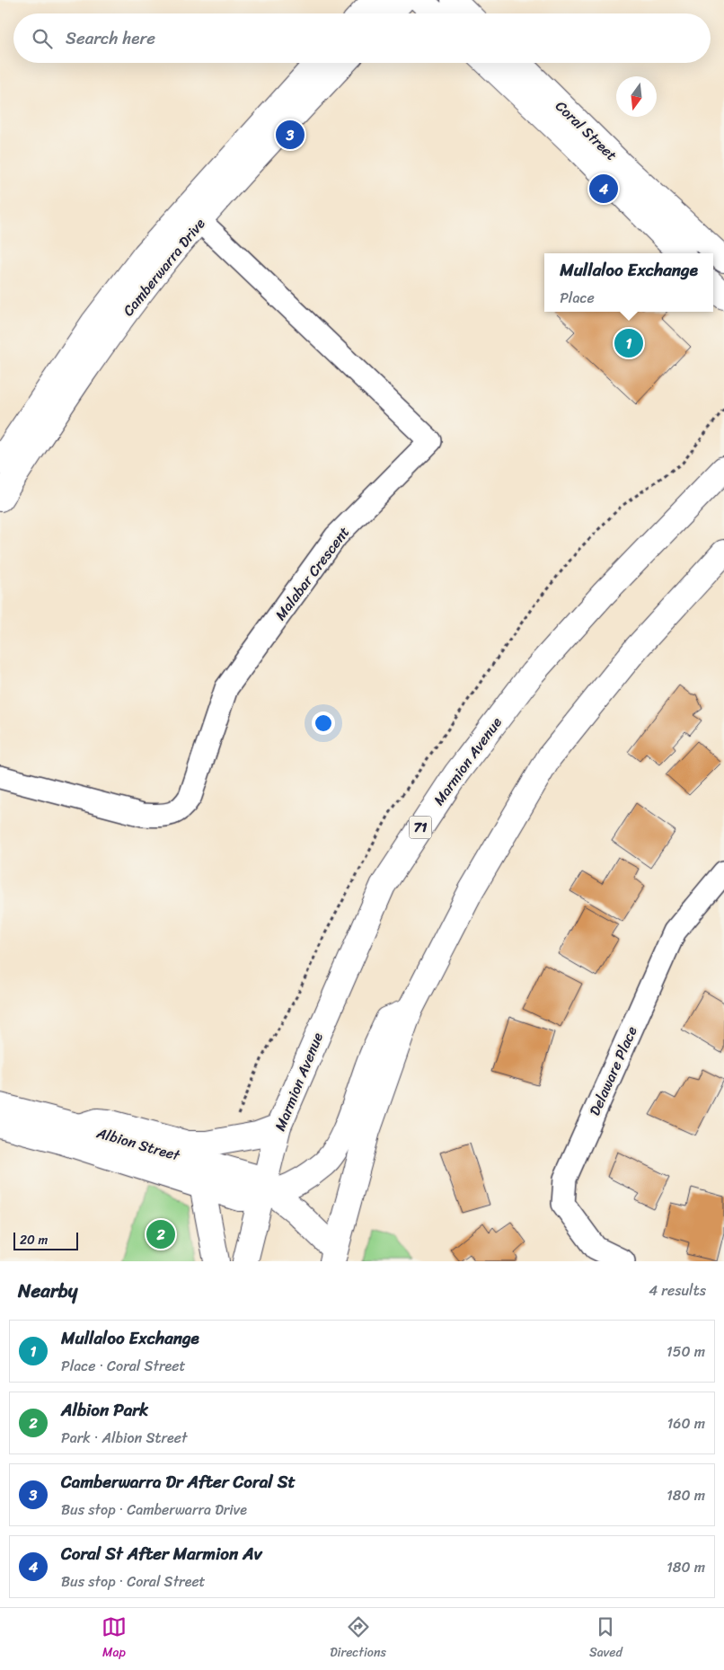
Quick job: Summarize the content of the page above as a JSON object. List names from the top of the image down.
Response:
{
  "streets": {
    "main road": [
      "Coral Street",
      "Camberwarra Drive",
      "Marmion Avenue",
      "71",
      "Albion Street"
    ],
    "street": ["Malabar Crescent", "Delaware Place"]
  },
  "crossings": [
    ["Camberwarra Drive", "Malabar Crescent"],
    ["Marmion Avenue", "Albion Street"]
  ],
  "scale_bar": "20 m",
  "north": "bottom",
  "page": {
    "search": "Search here",
    "pins": [
      "3",
      "4",
      "1",
      "2"
    ],
    "popup": ["Mullaloo Exchange", "Place"],
    "scale": "20 m",
    "heading": ["Nearby", "4 results"],
    "list": [
      {
        "mark": "1",
        "name": "Mullaloo Exchange",
        "note": "Place · Coral Street",
        "value": "150 m"
      },
      {
        "mark": "2",
        "name": "Albion Park",
        "note": "Park · Albion Street",
        "value": "160 m"
      },
      {
        "mark": "3",
        "name": "Camberwarra Dr After Coral St",
        "note": "Bus stop · Camberwarra Drive",
        "value": "180 m"
      },
      {
        "mark": "4",
        "name": "Coral St After Marmion Av",
        "note": "Bus stop · Coral Street",
        "value": "180 m"
      }
    ],
    "nav": ["Map", "Directions", "Saved"]
  }
}
